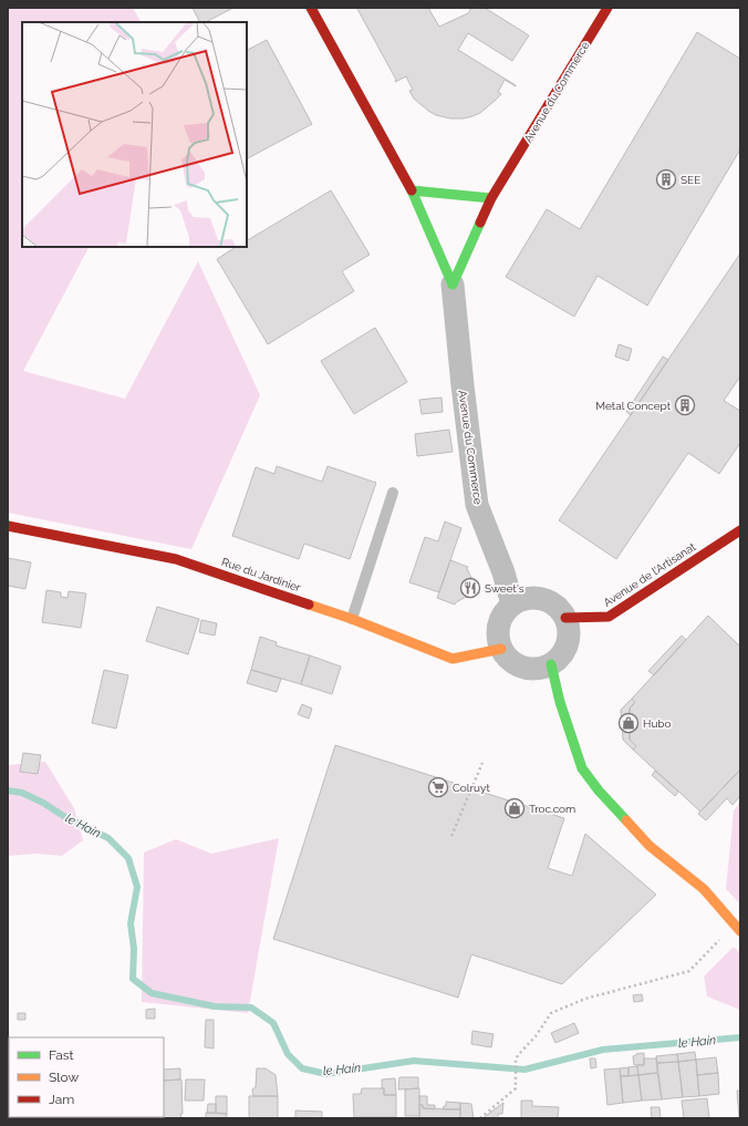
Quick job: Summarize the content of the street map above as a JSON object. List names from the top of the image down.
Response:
{
  "streets": {
    "street": ["Avenue du Commerce", "Rue du Jardinier", "Avenue de l'Artisanat"]
  },
  "crossings": [
    ["Avenue du Commerce", "Rue du Jardinier"],
    ["Avenue du Commerce", "Avenue de l'Artisanat"],
    ["Rue du Jardinier", "Avenue de l'Artisanat"]
  ],
  "water": ["le Hain"],
  "places": {
    "building": ["SEE", "Metal Concept"],
    "restaurant": ["Sweet's"],
    "shop": ["Hubo", "Troc.com"],
    "supermarket": ["Colruyt"]
  },
  "legend": ["Fast", "Slow", "Jam"]
}
